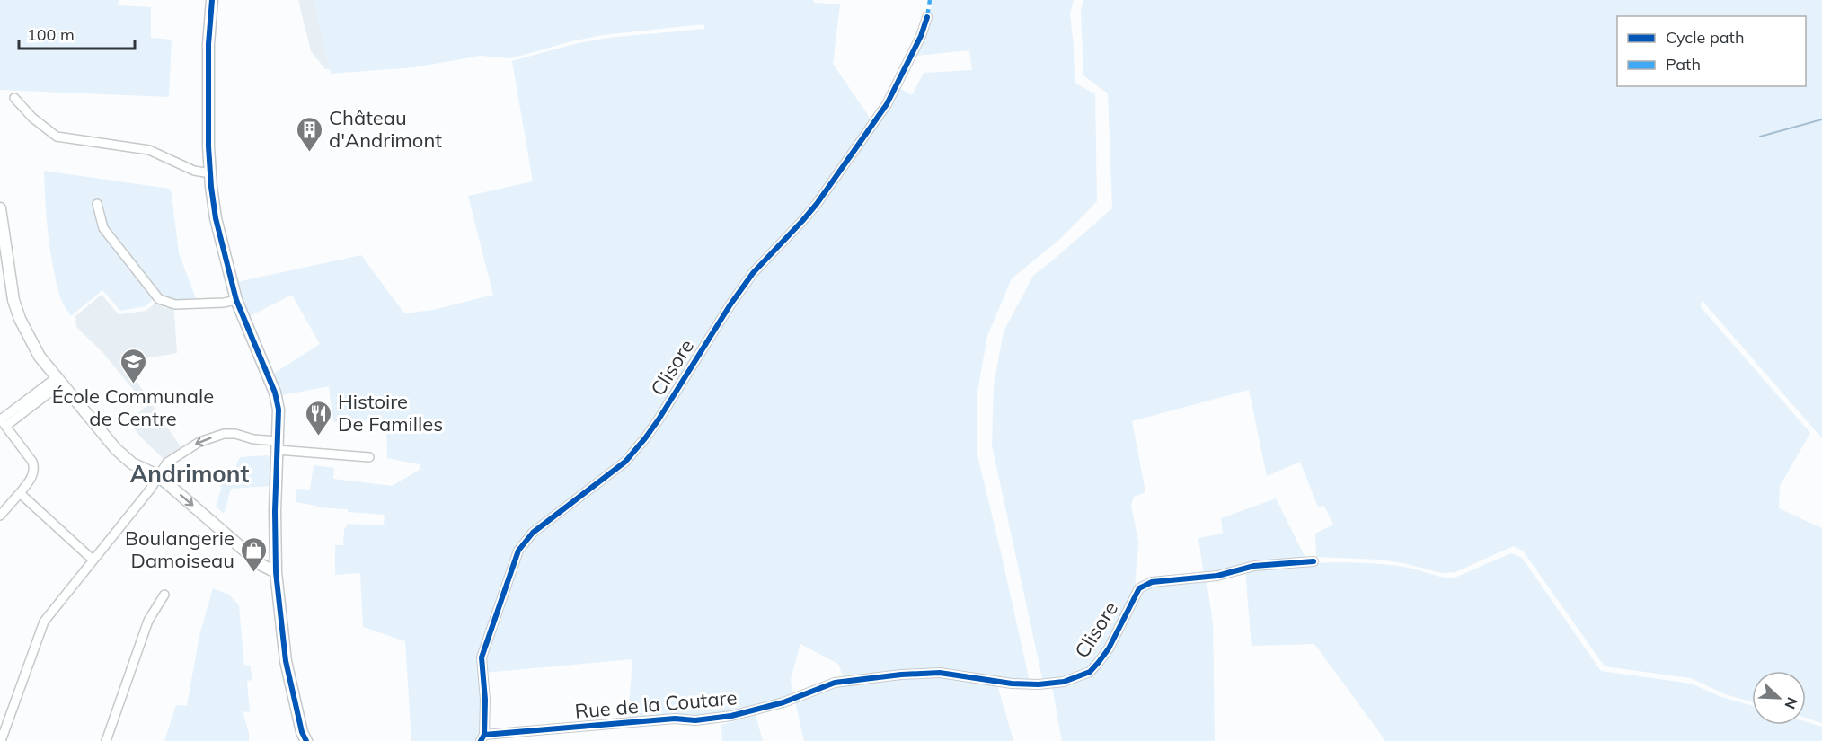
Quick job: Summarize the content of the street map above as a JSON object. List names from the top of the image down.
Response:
{
  "streets": {
    "street": ["Clisore", "Rue de la Coutare"]
  },
  "crossings": [
    ["Clisore", "Rue de la Coutare"]
  ],
  "districts": ["Andrimont"],
  "places": {
    "building": ["Château d'Andrimont"],
    "school or university": ["École Communale de Centre"],
    "restaurant": ["Histoire De Familles"],
    "shop": ["Boulangerie Damoiseau"]
  },
  "legend": ["Cycle path", "Path"],
  "scale_bar": "100 m",
  "north": "bottom right"
}
